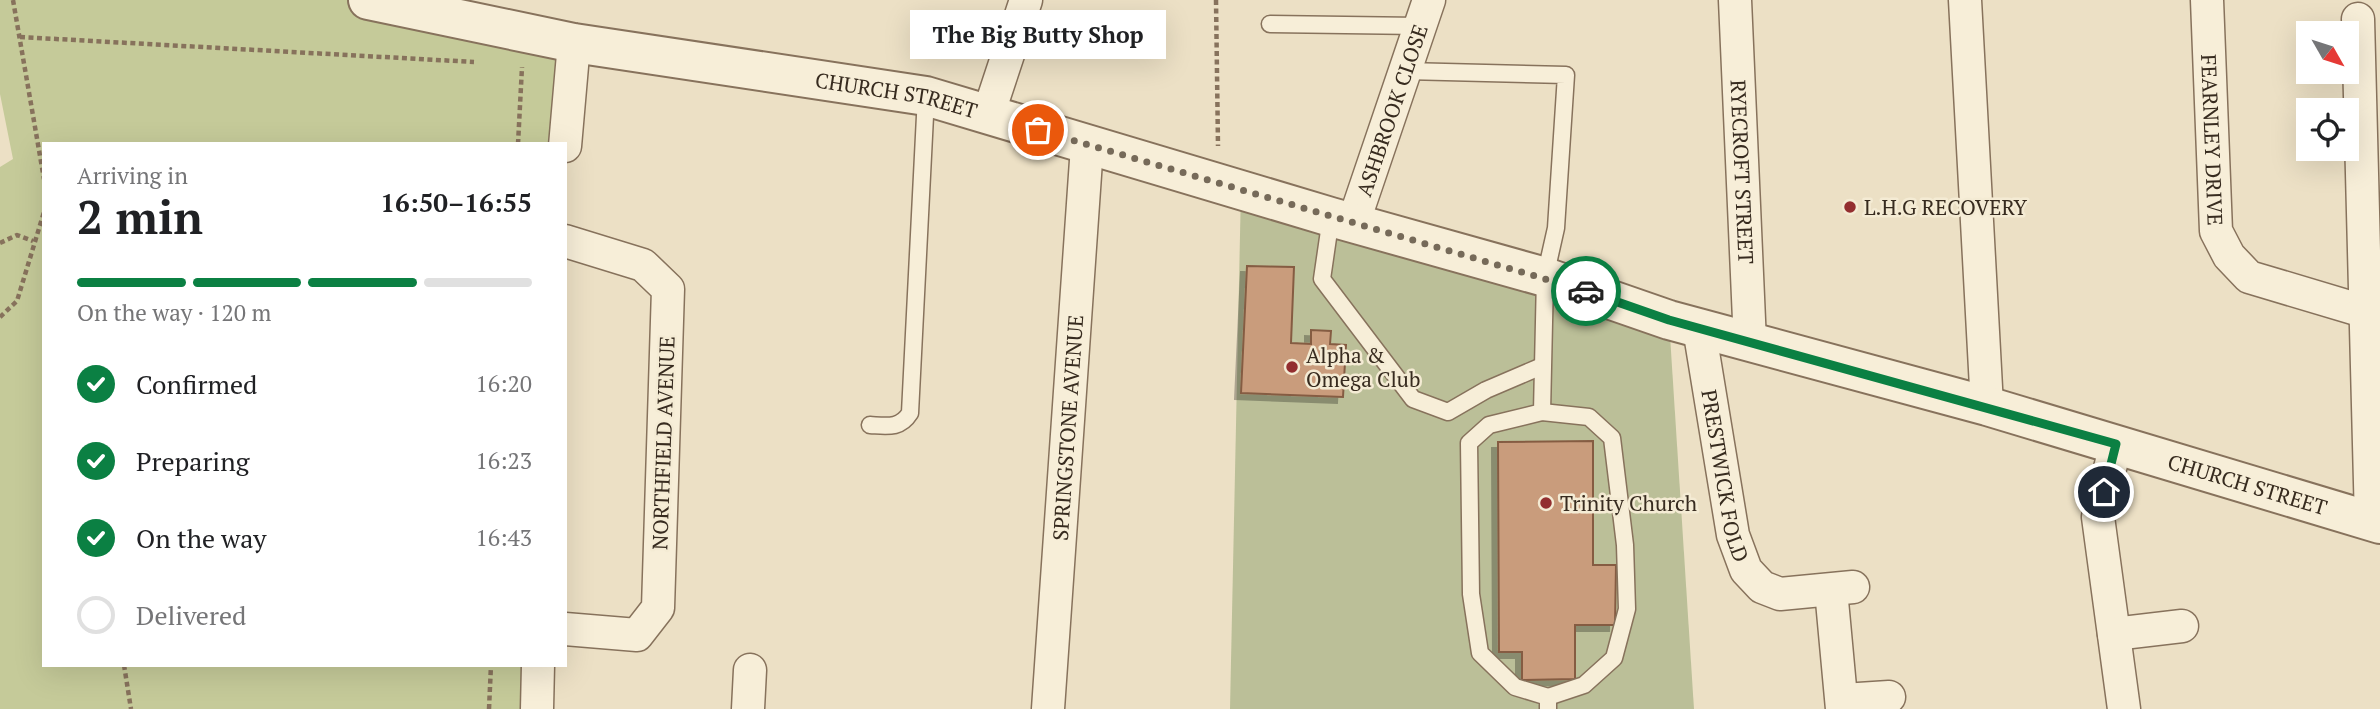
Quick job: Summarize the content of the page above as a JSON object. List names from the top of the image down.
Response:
{
  "streets": {
    "street": [
      "CHURCH STREET",
      "ASHBROOK CLOSE",
      "FEARNLEY DRIVE",
      "RYECROFT STREET",
      "SPRINGSTONE AVENUE",
      "NORTHFIELD AVENUE",
      "PRESTWICK FOLD"
    ]
  },
  "crossings": [
    ["CHURCH STREET", "ASHBROOK CLOSE"],
    ["CHURCH STREET", "RYECROFT STREET"],
    ["CHURCH STREET", "SPRINGSTONE AVENUE"],
    ["CHURCH STREET", "PRESTWICK FOLD"]
  ],
  "places": [
    "The Big Butty Shop",
    "L.H.G RECOVERY",
    "Alpha & Omega Club",
    "Trinity Church"
  ],
  "north": "bottom right",
  "page": {
    "bubble": "The Big Butty Shop",
    "heading": ["2 min", "Arriving in", "16:50–16:55"],
    "bar": "On the way · 120 m",
    "list": [
      ["Confirmed", "16:20"],
      ["Preparing", "16:23"],
      ["On the way", "16:43"],
      "Delivered"
    ]
  }
}
